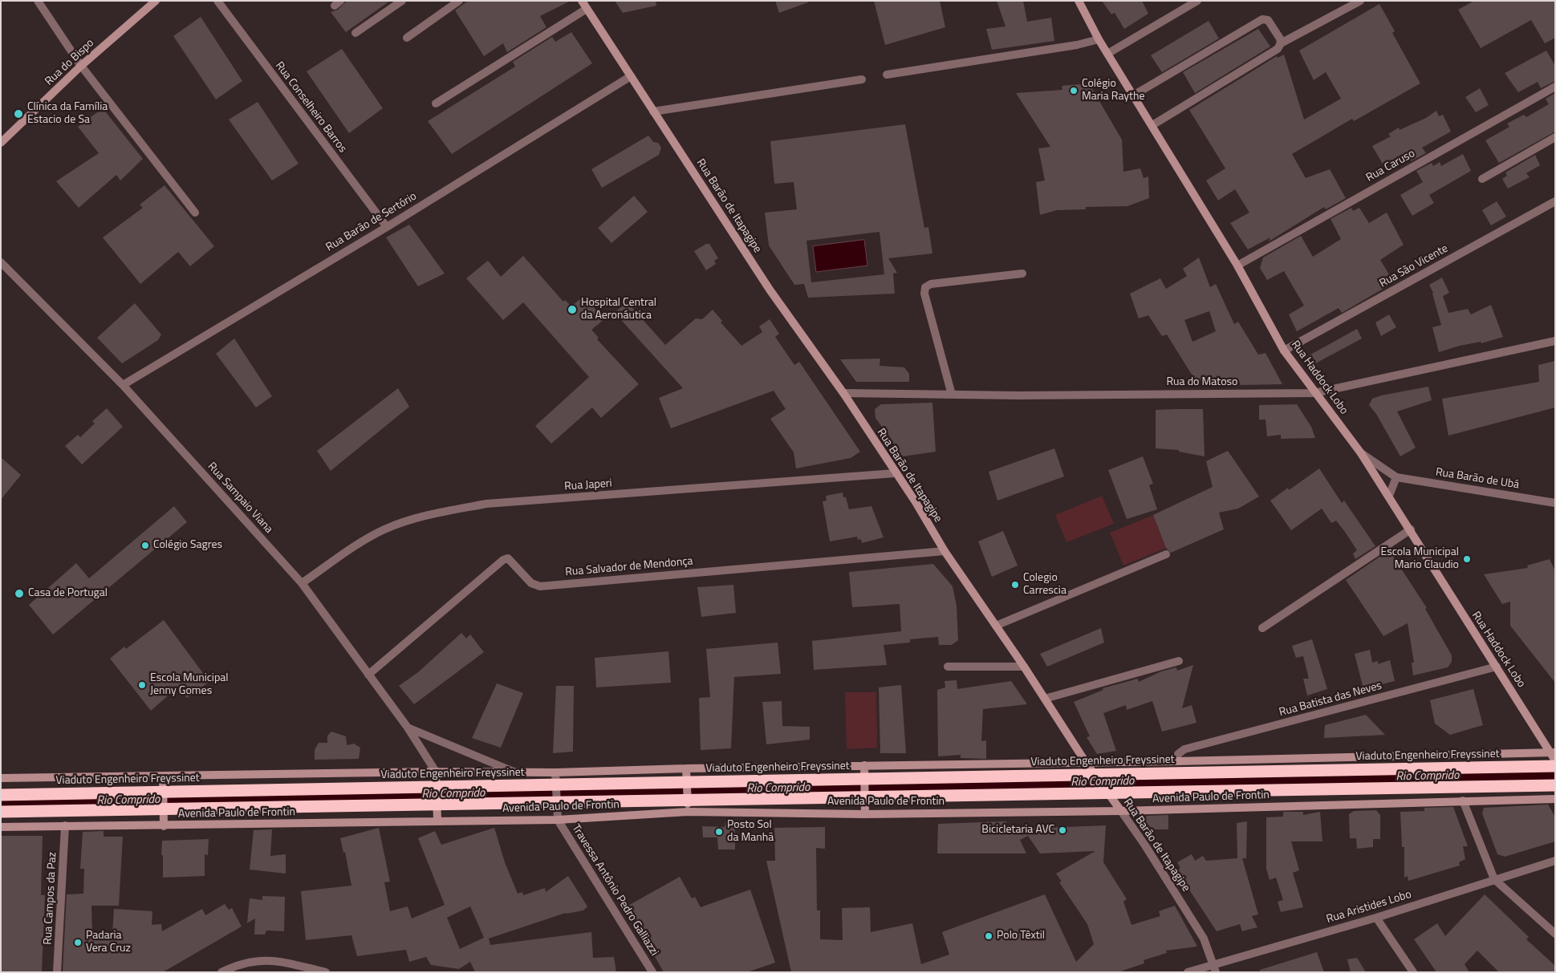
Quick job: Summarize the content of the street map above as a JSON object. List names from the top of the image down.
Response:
{
  "streets": {
    "highway": ["Viaduto Engenheiro Freyssinet"],
    "main road": [
      "Rua do Bispo",
      "Rua Barão de Itapagipe",
      "Rua Haddock Lobo",
      "Avenida Paulo de Frontin"
    ],
    "street": [
      "Rua Conselheiro Barros",
      "Rua Caruso",
      "Rua Barão de Sertório",
      "Rua São Vicente",
      "Rua do Matoso",
      "Rua Barão de Ubá",
      "Rua Japeri",
      "Rua Sampaio Viana",
      "Rua Salvador de Mendonça",
      "Rua Batista das Neves",
      "Travessa Antônio Pedro Galliazzi",
      "Rua Campos da Paz",
      "Rua Aristides Lobo"
    ]
  },
  "crossings": [
    ["Rua Conselheiro Barros", "Rua Barão de Sertório"],
    ["Rua Caruso", "Rua Haddock Lobo"],
    ["Rua Barão de Itapagipe", "Rua Barão de Sertório"],
    ["Rua Barão de Itapagipe", "Rua do Matoso"],
    ["Rua Barão de Itapagipe", "Rua Japeri"],
    ["Rua Barão de Itapagipe", "Rua Salvador de Mendonça"],
    ["Rua Barão de Itapagipe", "Avenida Paulo de Frontin"],
    ["Rua Barão de Itapagipe", "Rua Aristides Lobo"],
    ["Rua Barão de Sertório", "Rua Sampaio Viana"],
    ["Rua São Vicente", "Rua Haddock Lobo"],
    ["Rua Haddock Lobo", "Rua do Matoso"],
    ["Rua Haddock Lobo", "Rua Barão de Ubá"],
    ["Rua Haddock Lobo", "Rua Batista das Neves"],
    ["Rua Japeri", "Rua Sampaio Viana"],
    ["Rua Sampaio Viana", "Rua Salvador de Mendonça"],
    ["Avenida Paulo de Frontin", "Travessa Antônio Pedro Galliazzi"],
    ["Avenida Paulo de Frontin", "Rua Campos da Paz"]
  ],
  "water": ["Rio Comprido"],
  "places": [
    "Colégio Maria Raythe",
    "Clínica da Família Estacio de Sa",
    "Hospital Central da Aeronáutica",
    "Colégio Sagres",
    "Escola Municipal Mario Claudio",
    "Colegio Carrescia",
    "Casa de Portugal",
    "Escola Municipal Jenny Gomes",
    "Bicicletaria AVC",
    "Posto Sol da Manhã",
    "Polo Têxtil",
    "Padaria Vera Cruz"
  ]
}
